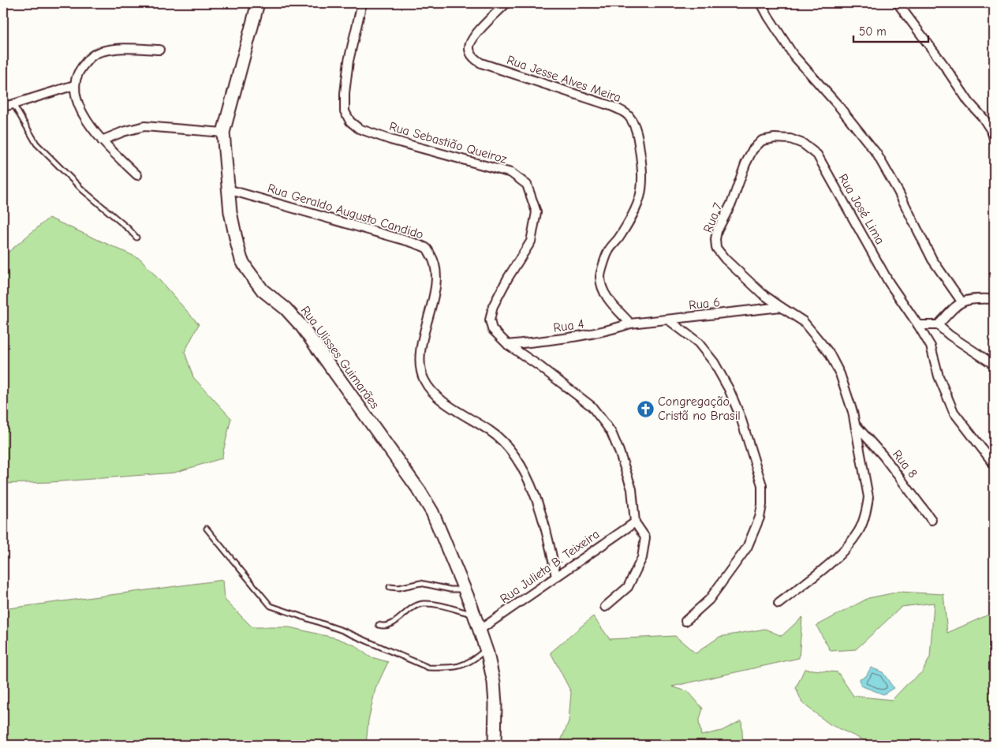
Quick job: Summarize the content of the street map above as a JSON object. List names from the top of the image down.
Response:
{
  "streets": {
    "main road": ["Rua Ulisses Guimarães"],
    "street": [
      "Rua Jesse Alves Meira",
      "Rua Sebastião Queiroz",
      "Rua José Lima",
      "Rua Geraldo Augusto Candido",
      "Rua 7",
      "Rua 6",
      "Rua 4",
      "Rua 8",
      "Rua Julieta B. Teixeira"
    ]
  },
  "crossings": [
    ["Rua Jesse Alves Meira", "Rua 6"],
    ["Rua Jesse Alves Meira", "Rua 4"],
    ["Rua Sebastião Queiroz", "Rua 4"],
    ["Rua Sebastião Queiroz", "Rua Julieta B. Teixeira"],
    ["Rua José Lima", "Rua 7"],
    ["Rua Geraldo Augusto Candido", "Rua Ulisses Guimarães"],
    ["Rua Geraldo Augusto Candido", "Rua Julieta B. Teixeira"],
    ["Rua 7", "Rua 6"],
    ["Rua 6", "Rua 4"],
    ["Rua Ulisses Guimarães", "Rua Julieta B. Teixeira"]
  ],
  "places": {
    "church": ["Congregação Cristã no Brasil"]
  },
  "scale_bar": "50 m"
}
